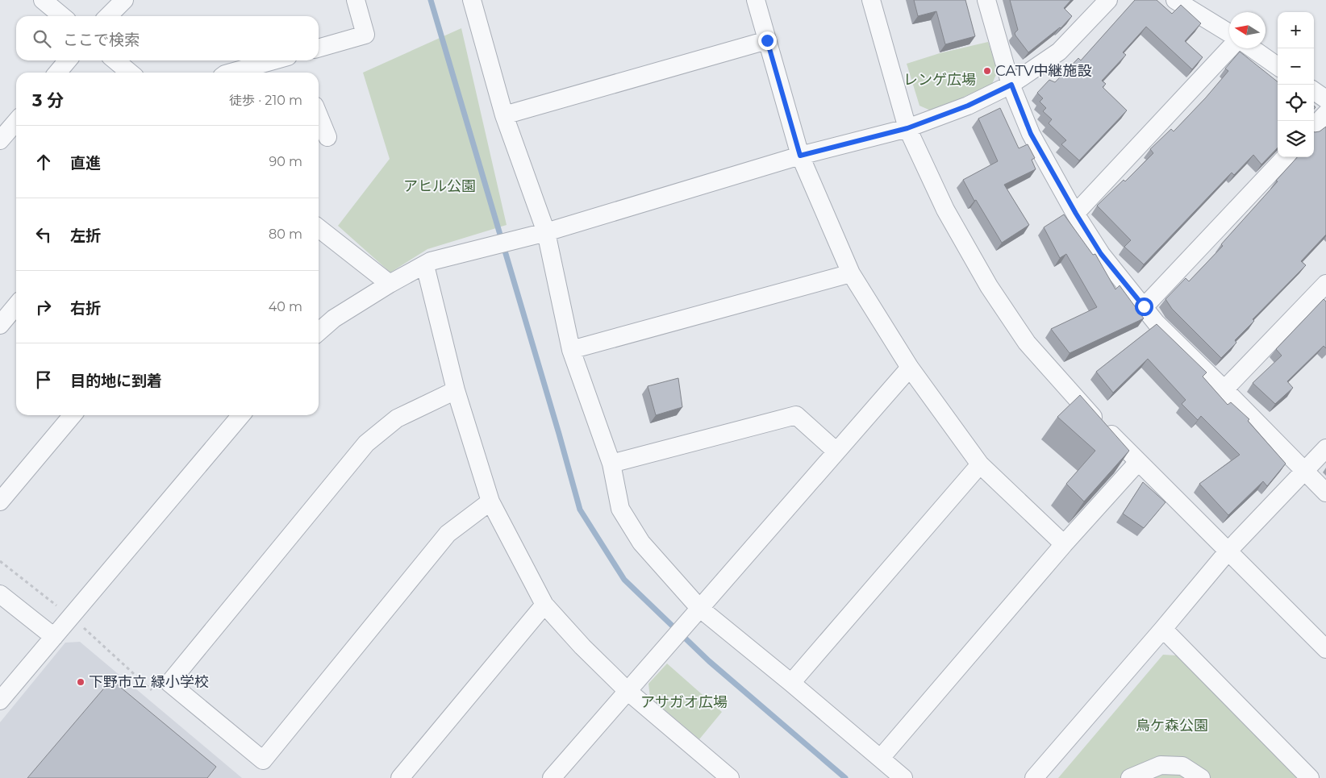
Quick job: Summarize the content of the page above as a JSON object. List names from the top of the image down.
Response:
{
  "parks": [
    "レンゲ広場",
    "アヒル公園",
    "アサガオ広場",
    "烏ケ森公園"
  ],
  "places": ["CATV中継施設", "下野市立 緑小学校"],
  "north": "left",
  "page": {
    "map_buttons": ["+", "−"],
    "search": "ここで検索",
    "heading": ["3 分", "徒歩 · 210 m"],
    "list": [
      ["直進", "90 m"],
      ["左折", "80 m"],
      ["右折", "40 m"],
      "目的地に到着"
    ]
  }
}
